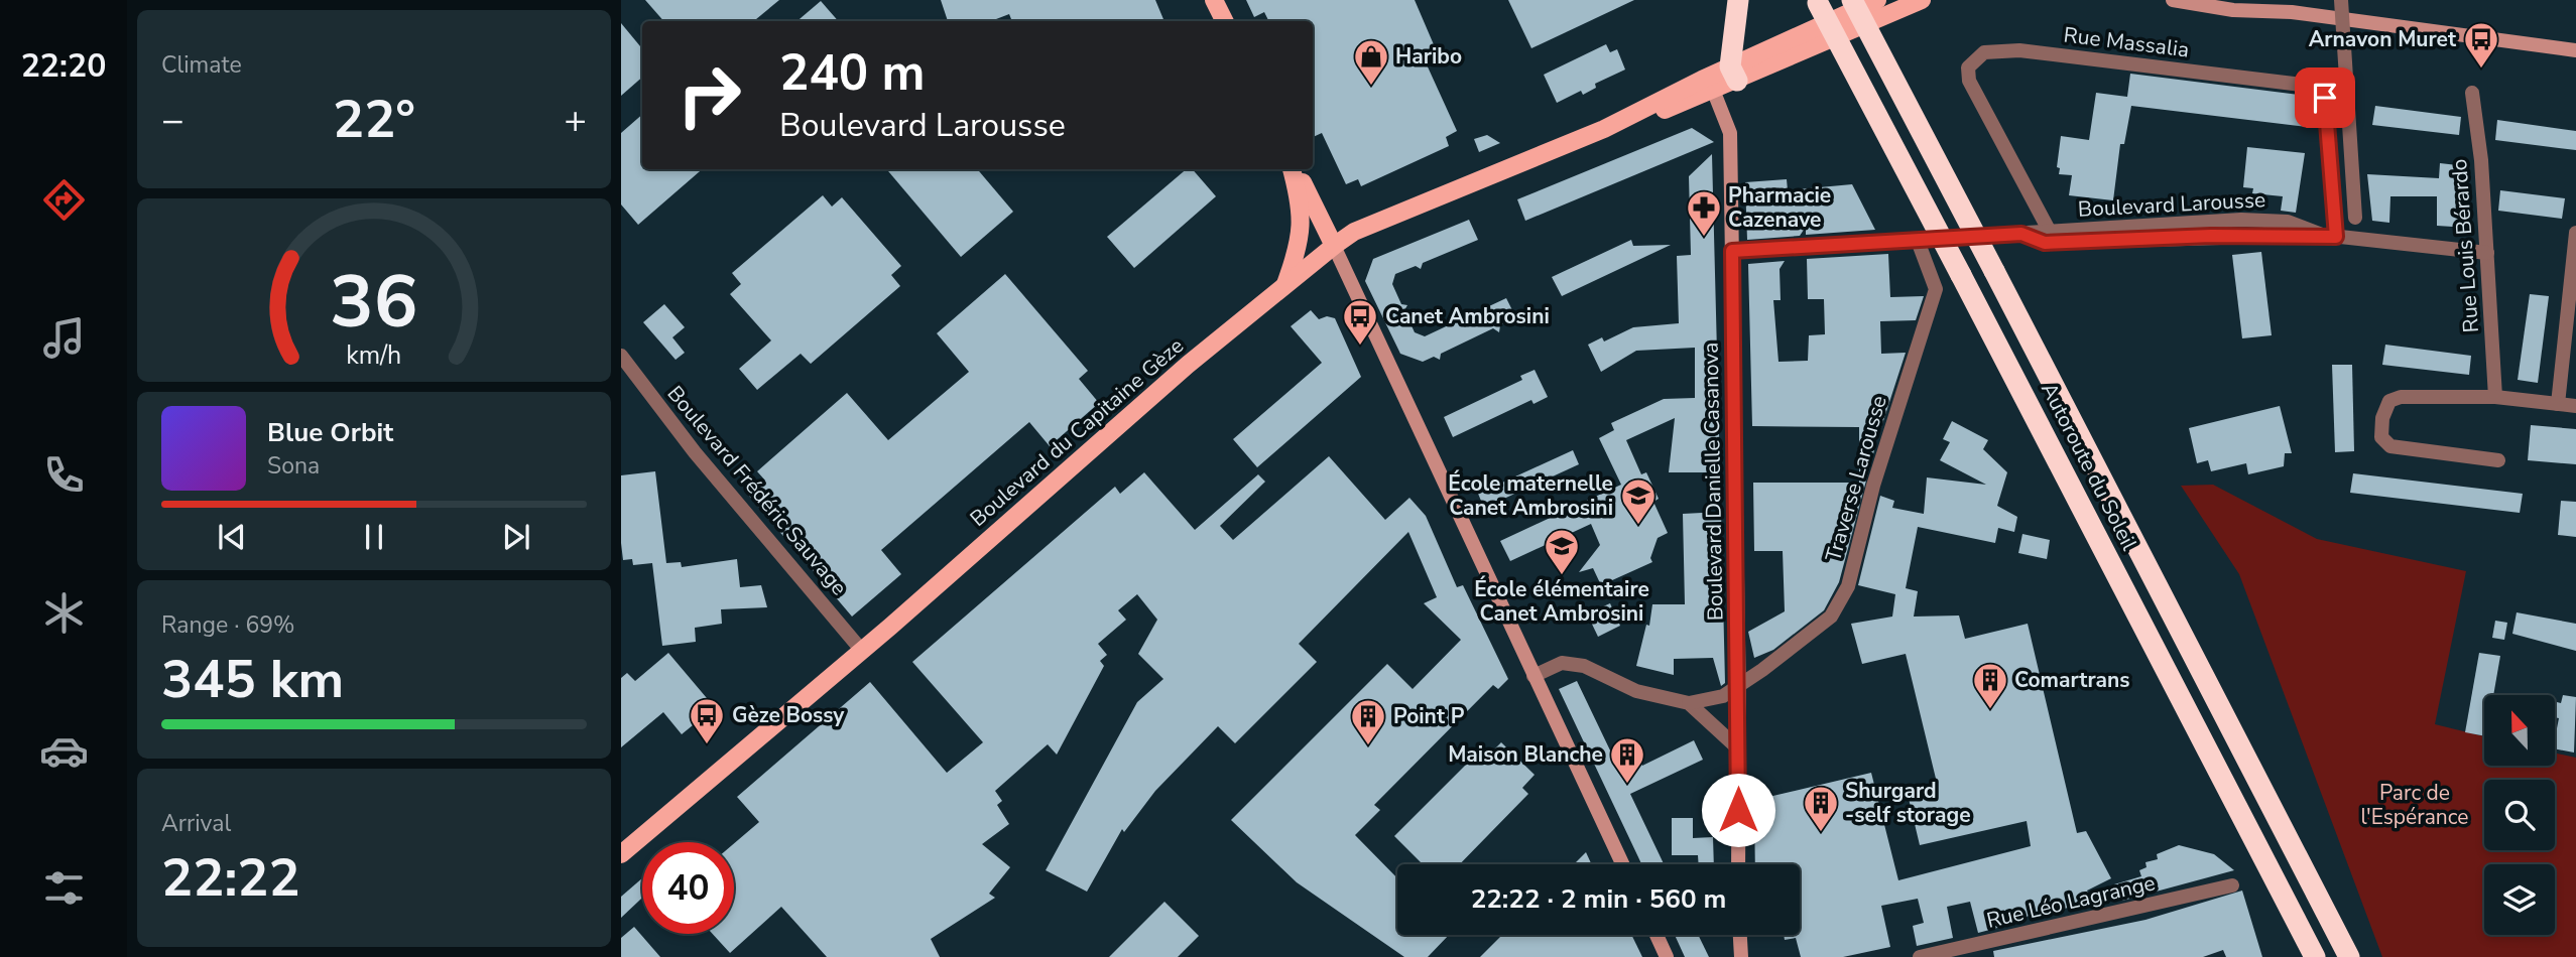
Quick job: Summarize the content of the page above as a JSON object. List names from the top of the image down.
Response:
{
  "streets": {
    "highway": ["Autoroute du Soleil"],
    "main road": ["Boulevard du Capitaine Gèze"],
    "street": [
      "Rue Massalia",
      "Boulevard Larousse",
      "Rue Louis Bérardo",
      "Traverse Larousse",
      "Boulevard Danielle Casanova",
      "Boulevard Frédéric Sauvage",
      "Rue Léo Lagrange"
    ]
  },
  "crossings": [
    ["Rue Massalia", "Boulevard Larousse"],
    ["Boulevard Larousse", "Rue Louis Bérardo"],
    ["Boulevard Larousse", "Traverse Larousse"],
    ["Boulevard Larousse", "Boulevard Danielle Casanova"],
    ["Boulevard du Capitaine Gèze", "Boulevard Danielle Casanova"],
    ["Boulevard du Capitaine Gèze", "Boulevard Frédéric Sauvage"],
    ["Traverse Larousse", "Boulevard Danielle Casanova"]
  ],
  "parks": ["Parc de l'Espérance"],
  "places": {
    "bus stop": ["Arnavon Muret", "Canet Ambrosini", "Gèze Bossy"],
    "shop": ["Haribo"],
    "pharmacy": ["Pharmacie Cazenave"],
    "school or university": ["École maternelle Canet Ambrosini", "École élémentaire Canet Ambrosini"],
    "building": [
      "Comartrans",
      "Point P",
      "Maison Blanche",
      "Shurgard -self storage"
    ]
  },
  "north": "top",
  "page": {
    "tabs": "22:20",
    "tile": [
      "Climate",
      ["Range · 69%", "345 km"],
      ["Arrival", "22:22"]
    ],
    "turn": ["240 m", "Boulevard Larousse"],
    "heat": ["−", "22°", "+"],
    "song": ["Blue Orbit", "Sona"],
    "limit": "40",
    "trip": "22:22 · 2 min · 560 m",
    "gauge": ["36", "km/h"]
  }
}
